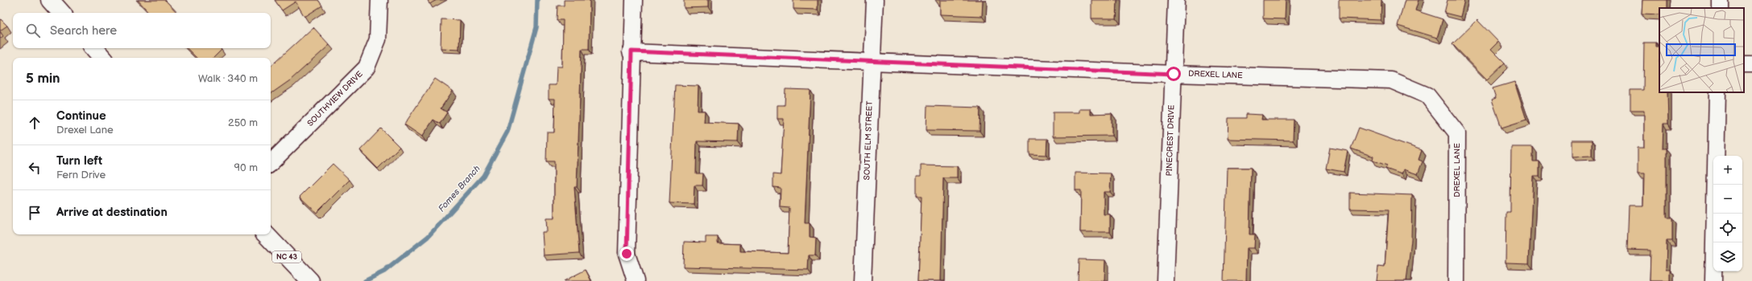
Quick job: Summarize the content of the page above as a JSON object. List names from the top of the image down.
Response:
{
  "streets": {
    "main road": ["NC 43"],
    "street": [
      "DREXEL LANE",
      "SOUTHVIEW DRIVE",
      "SOUTH ELM STREET",
      "PINECREST DRIVE"
    ]
  },
  "crossings": [
    ["DREXEL LANE", "SOUTH ELM STREET"],
    ["DREXEL LANE", "PINECREST DRIVE"]
  ],
  "water": ["Fomes Branch"],
  "page": {
    "search": "Search here",
    "heading": ["5 min", "Walk · 340 m"],
    "list": [
      ["Continue", "Drexel Lane", "250 m"],
      ["Turn left", "Fern Drive", "90 m"],
      "Arrive at destination"
    ],
    "map_buttons": ["+", "−"]
  }
}
